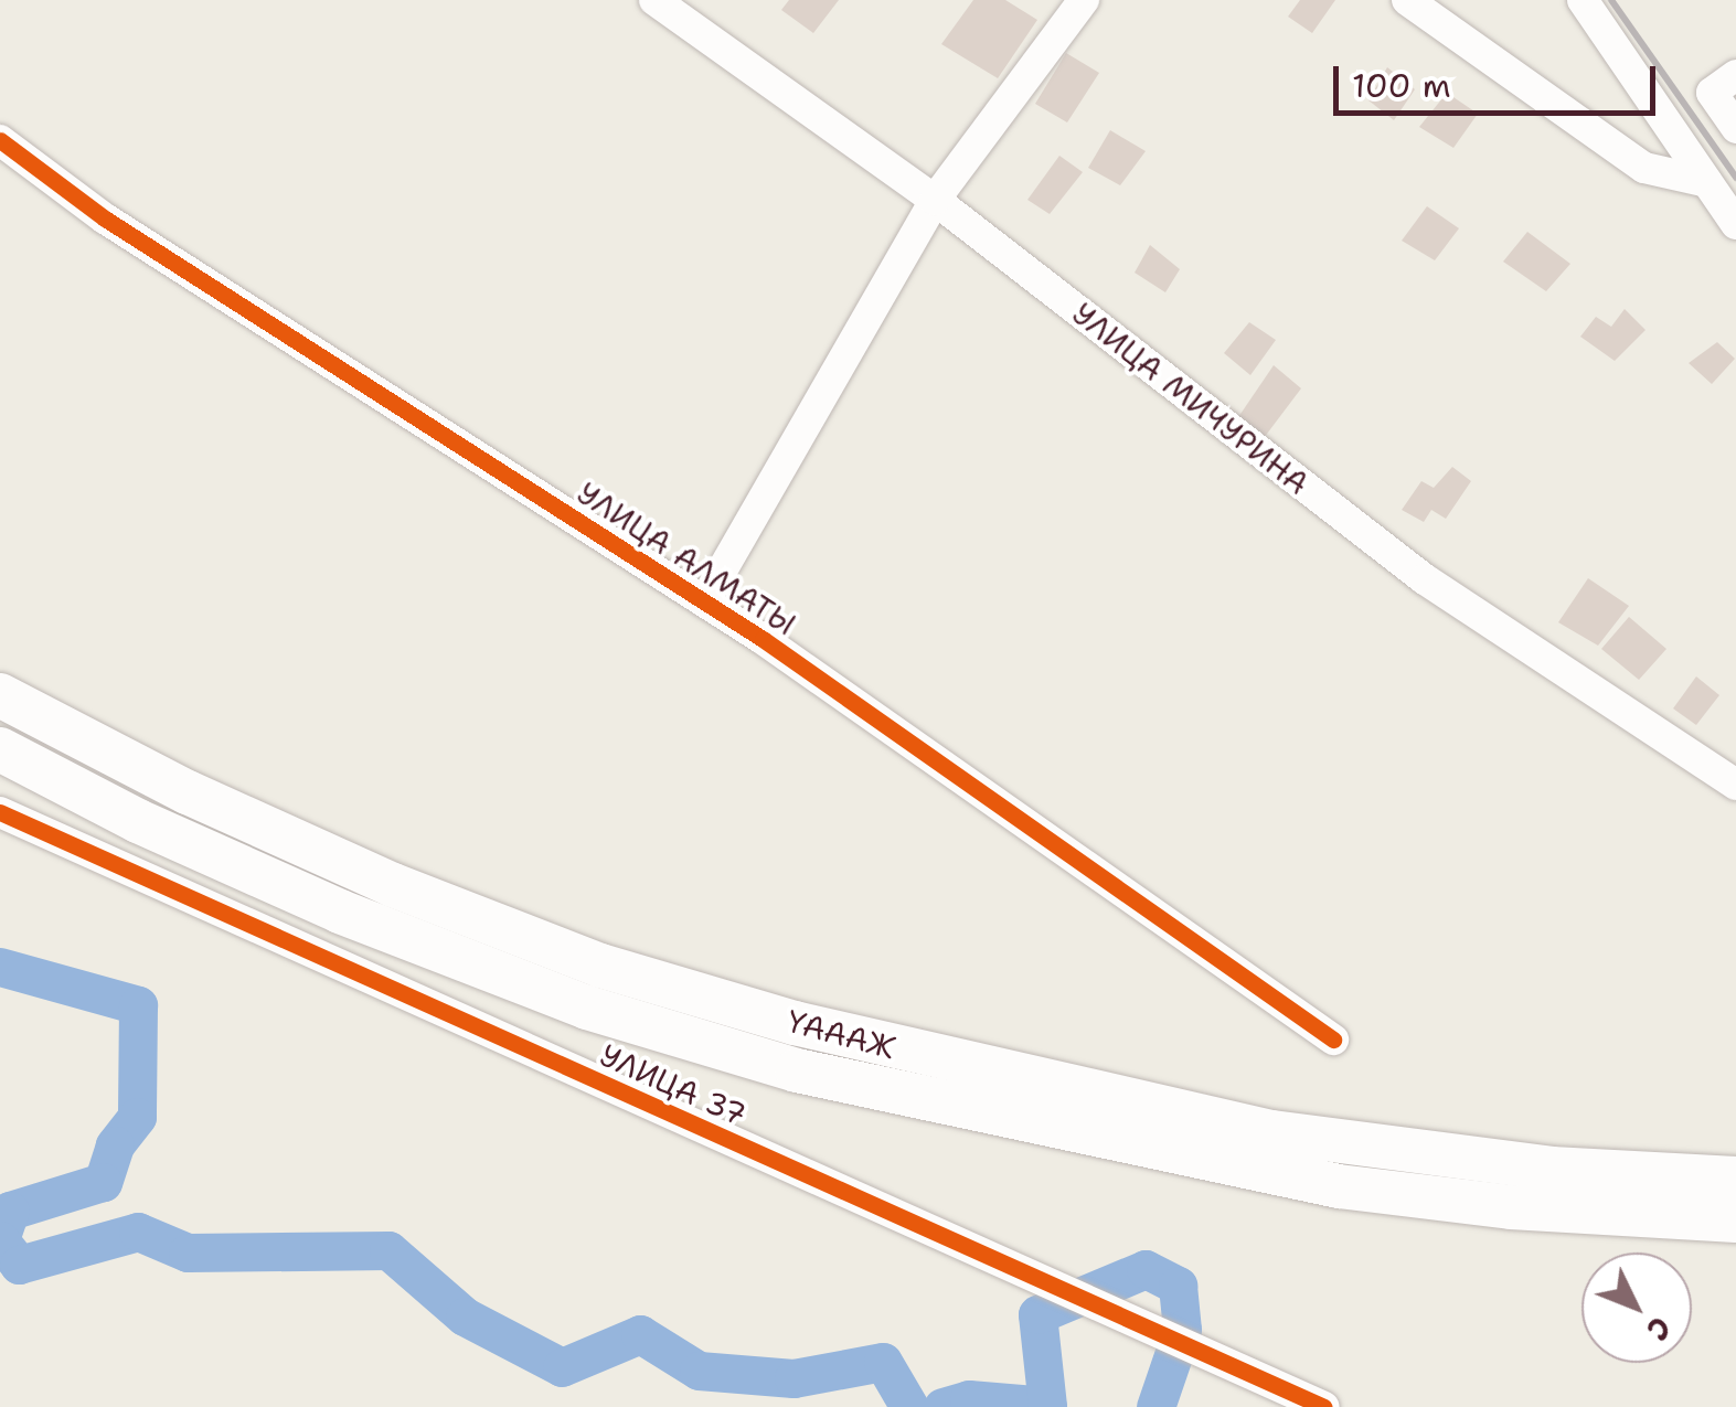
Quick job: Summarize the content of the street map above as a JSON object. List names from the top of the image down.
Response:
{
  "streets": {
    "highway": ["ҮАААЖ"],
    "street": ["УЛИЦА МИЧУРИНА", "УЛИЦА АЛМАТЫ", "УЛИЦА 37"]
  },
  "scale_bar": "100 m",
  "north": "bottom right"
}
